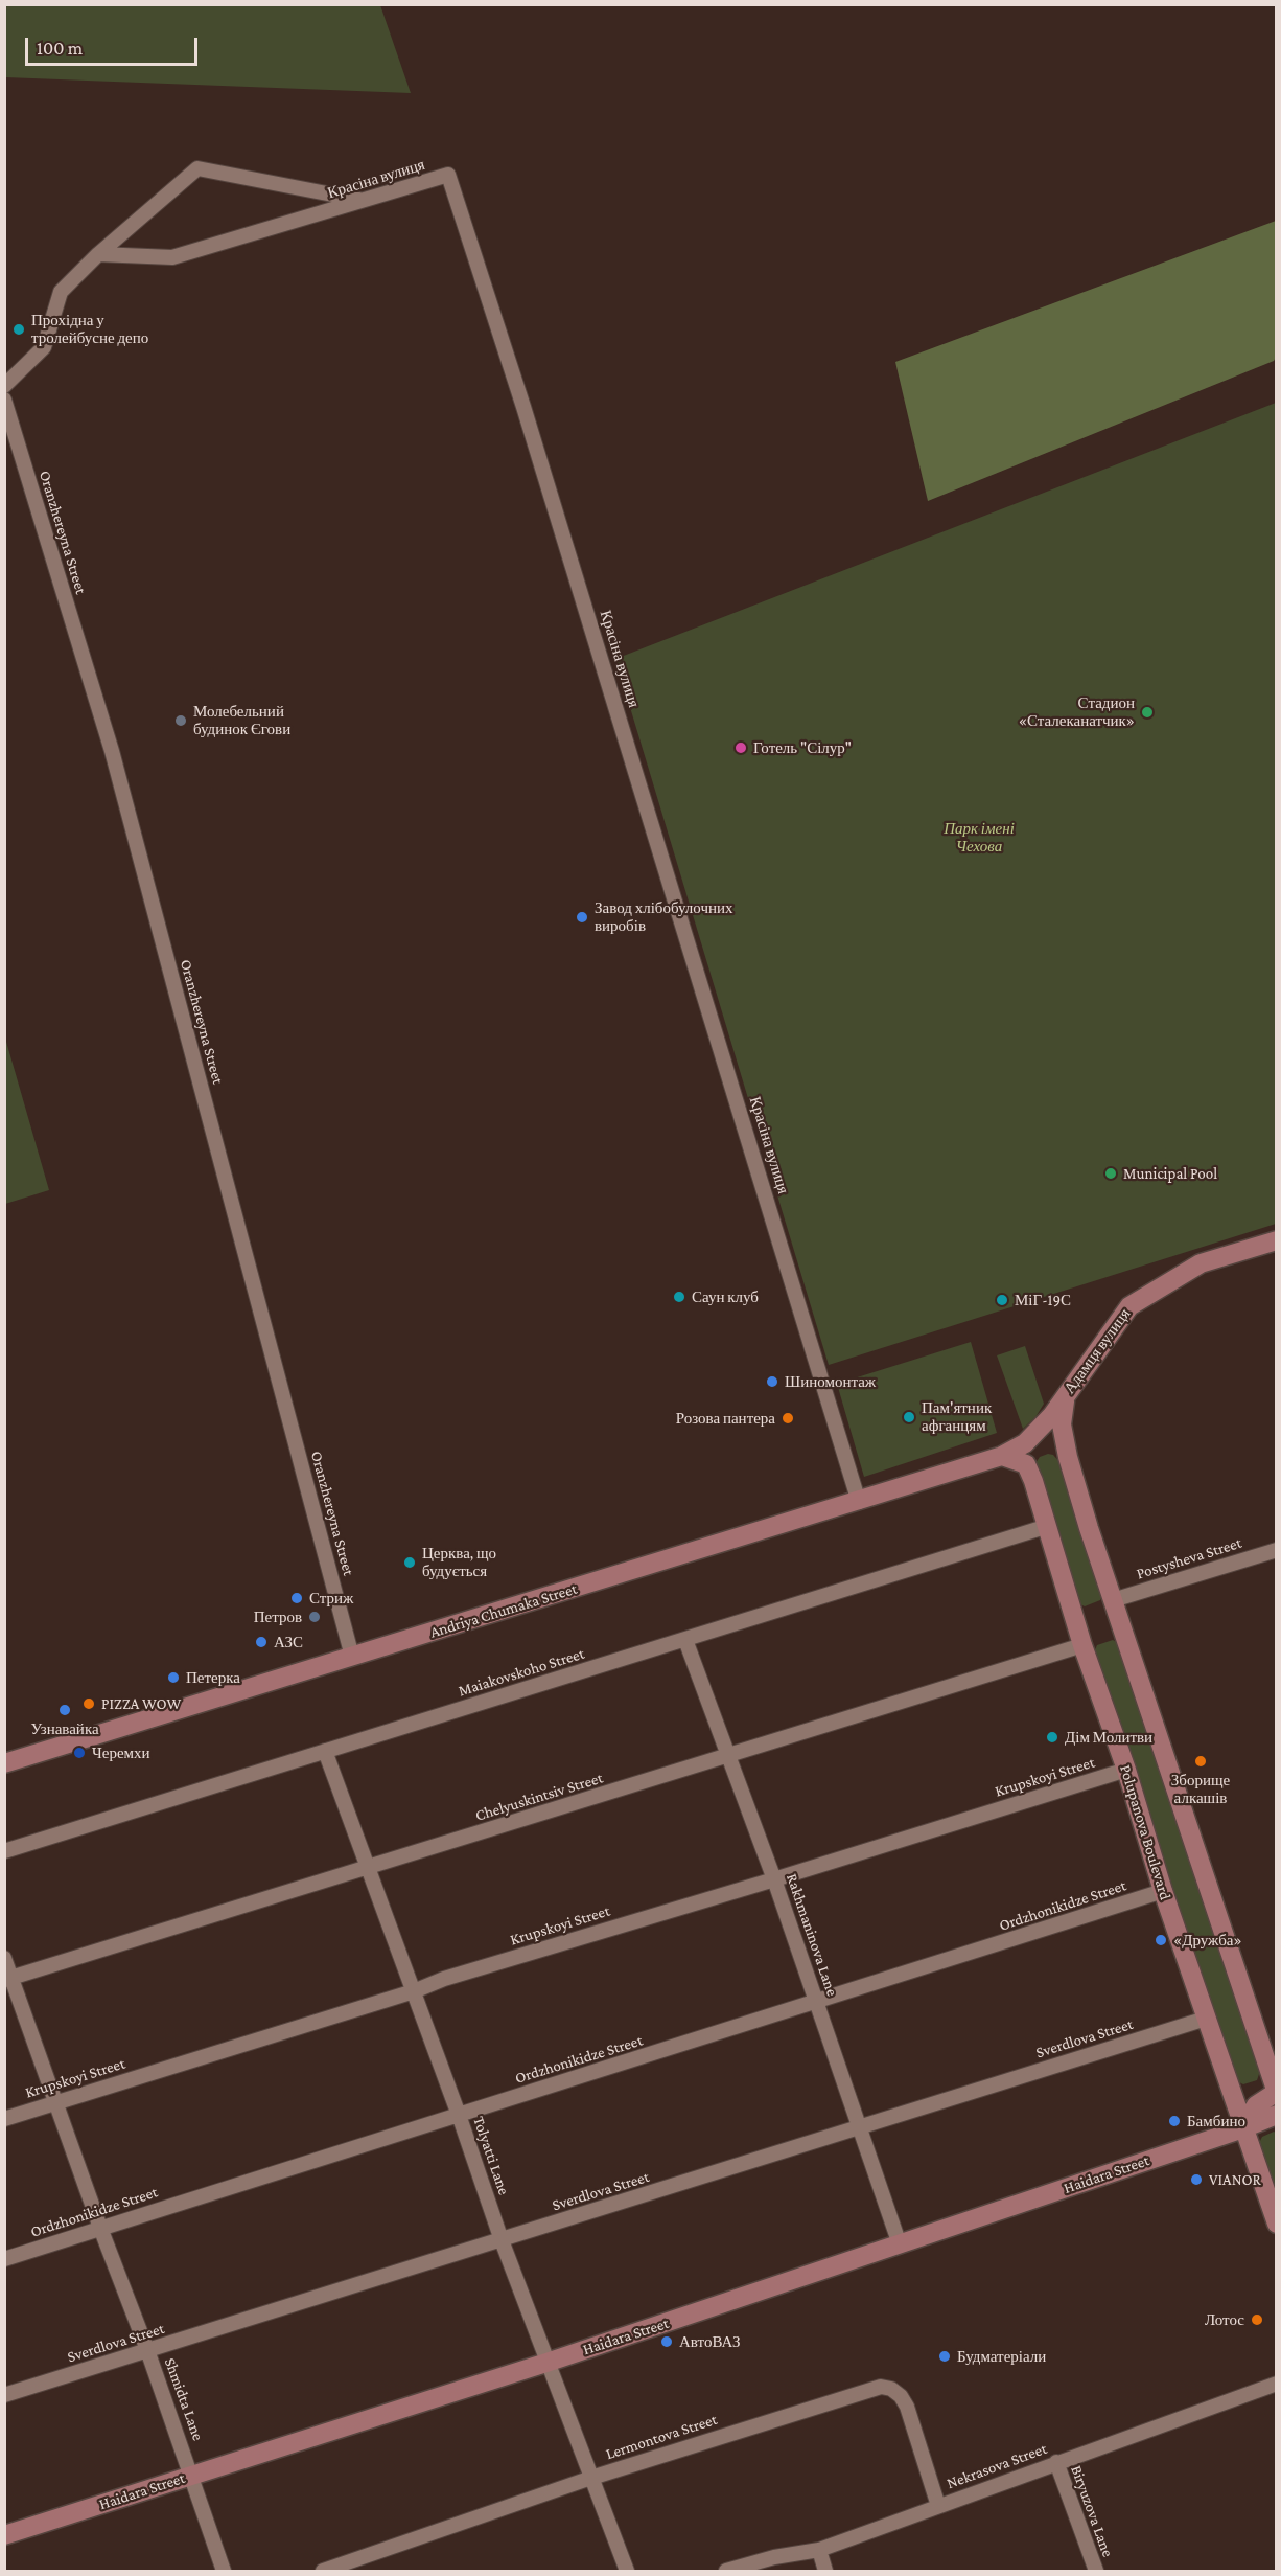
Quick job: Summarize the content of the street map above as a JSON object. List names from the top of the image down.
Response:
{
  "streets": {
    "street": [
      "Красіна вулиця",
      "Oranzhereyna Street",
      "Адамця вулиця",
      "Postysheva Street",
      "Andriya Chumaka Street",
      "Maiakovskoho Street",
      "Krupskoyi Street",
      "Chelyuskintsiv Street",
      "Polupanova Boulevard",
      "Ordzhonikidze Street",
      "Rakhmaninova Lane",
      "Sverdlova Street",
      "Tolyatti Lane",
      "Haidara Street",
      "Shmidta Lane",
      "Lermontova Street",
      "Nekrasova Street",
      "Biryuzova Lane"
    ]
  },
  "crossings": [
    ["Красіна вулиця", "Andriya Chumaka Street"],
    ["Oranzhereyna Street", "Andriya Chumaka Street"],
    ["Адамця вулиця", "Andriya Chumaka Street"],
    ["Адамця вулиця", "Polupanova Boulevard"],
    ["Andriya Chumaka Street", "Polupanova Boulevard"],
    ["Maiakovskoho Street", "Polupanova Boulevard"],
    ["Maiakovskoho Street", "Rakhmaninova Lane"],
    ["Maiakovskoho Street", "Tolyatti Lane"],
    ["Krupskoyi Street", "Polupanova Boulevard"],
    ["Krupskoyi Street", "Rakhmaninova Lane"],
    ["Krupskoyi Street", "Tolyatti Lane"],
    ["Krupskoyi Street", "Shmidta Lane"],
    ["Chelyuskintsiv Street", "Polupanova Boulevard"],
    ["Chelyuskintsiv Street", "Rakhmaninova Lane"],
    ["Chelyuskintsiv Street", "Tolyatti Lane"],
    ["Chelyuskintsiv Street", "Shmidta Lane"],
    ["Polupanova Boulevard", "Ordzhonikidze Street"],
    ["Polupanova Boulevard", "Sverdlova Street"],
    ["Polupanova Boulevard", "Haidara Street"],
    ["Ordzhonikidze Street", "Rakhmaninova Lane"],
    ["Ordzhonikidze Street", "Tolyatti Lane"],
    ["Ordzhonikidze Street", "Shmidta Lane"],
    ["Rakhmaninova Lane", "Sverdlova Street"],
    ["Rakhmaninova Lane", "Haidara Street"],
    ["Sverdlova Street", "Tolyatti Lane"],
    ["Sverdlova Street", "Shmidta Lane"],
    ["Tolyatti Lane", "Haidara Street"],
    ["Tolyatti Lane", "Lermontova Street"],
    ["Haidara Street", "Shmidta Lane"],
    ["Lermontova Street", "Nekrasova Street"],
    ["Nekrasova Street", "Biryuzova Lane"]
  ],
  "parks": ["Парк імені Чехова"],
  "places": [
    "Прохідна у тролейбусне депо",
    "Стадион «Сталеканатчик»",
    "Молебельний будинок Єгови",
    "Готель \"Сілур\"",
    "Завод хлібобулочних виробів",
    "Municipal Pool",
    "Саун клуб",
    "МіГ-19С",
    "Шиномонтаж",
    "Пам'ятник афганцям",
    "Розова пантера",
    "Церква, що будується",
    "Стриж",
    "Петров",
    "АЗС",
    "Петерка",
    "PIZZA WOW",
    "Узнавайка",
    "Дім Молитви",
    "Черемхи",
    "Зборище алкашів",
    "«Дружба»",
    "Бамбино",
    "VIANOR",
    "Лотос",
    "АвтоВАЗ",
    "Будматеріали"
  ],
  "scale_bar": "100 m"
}
